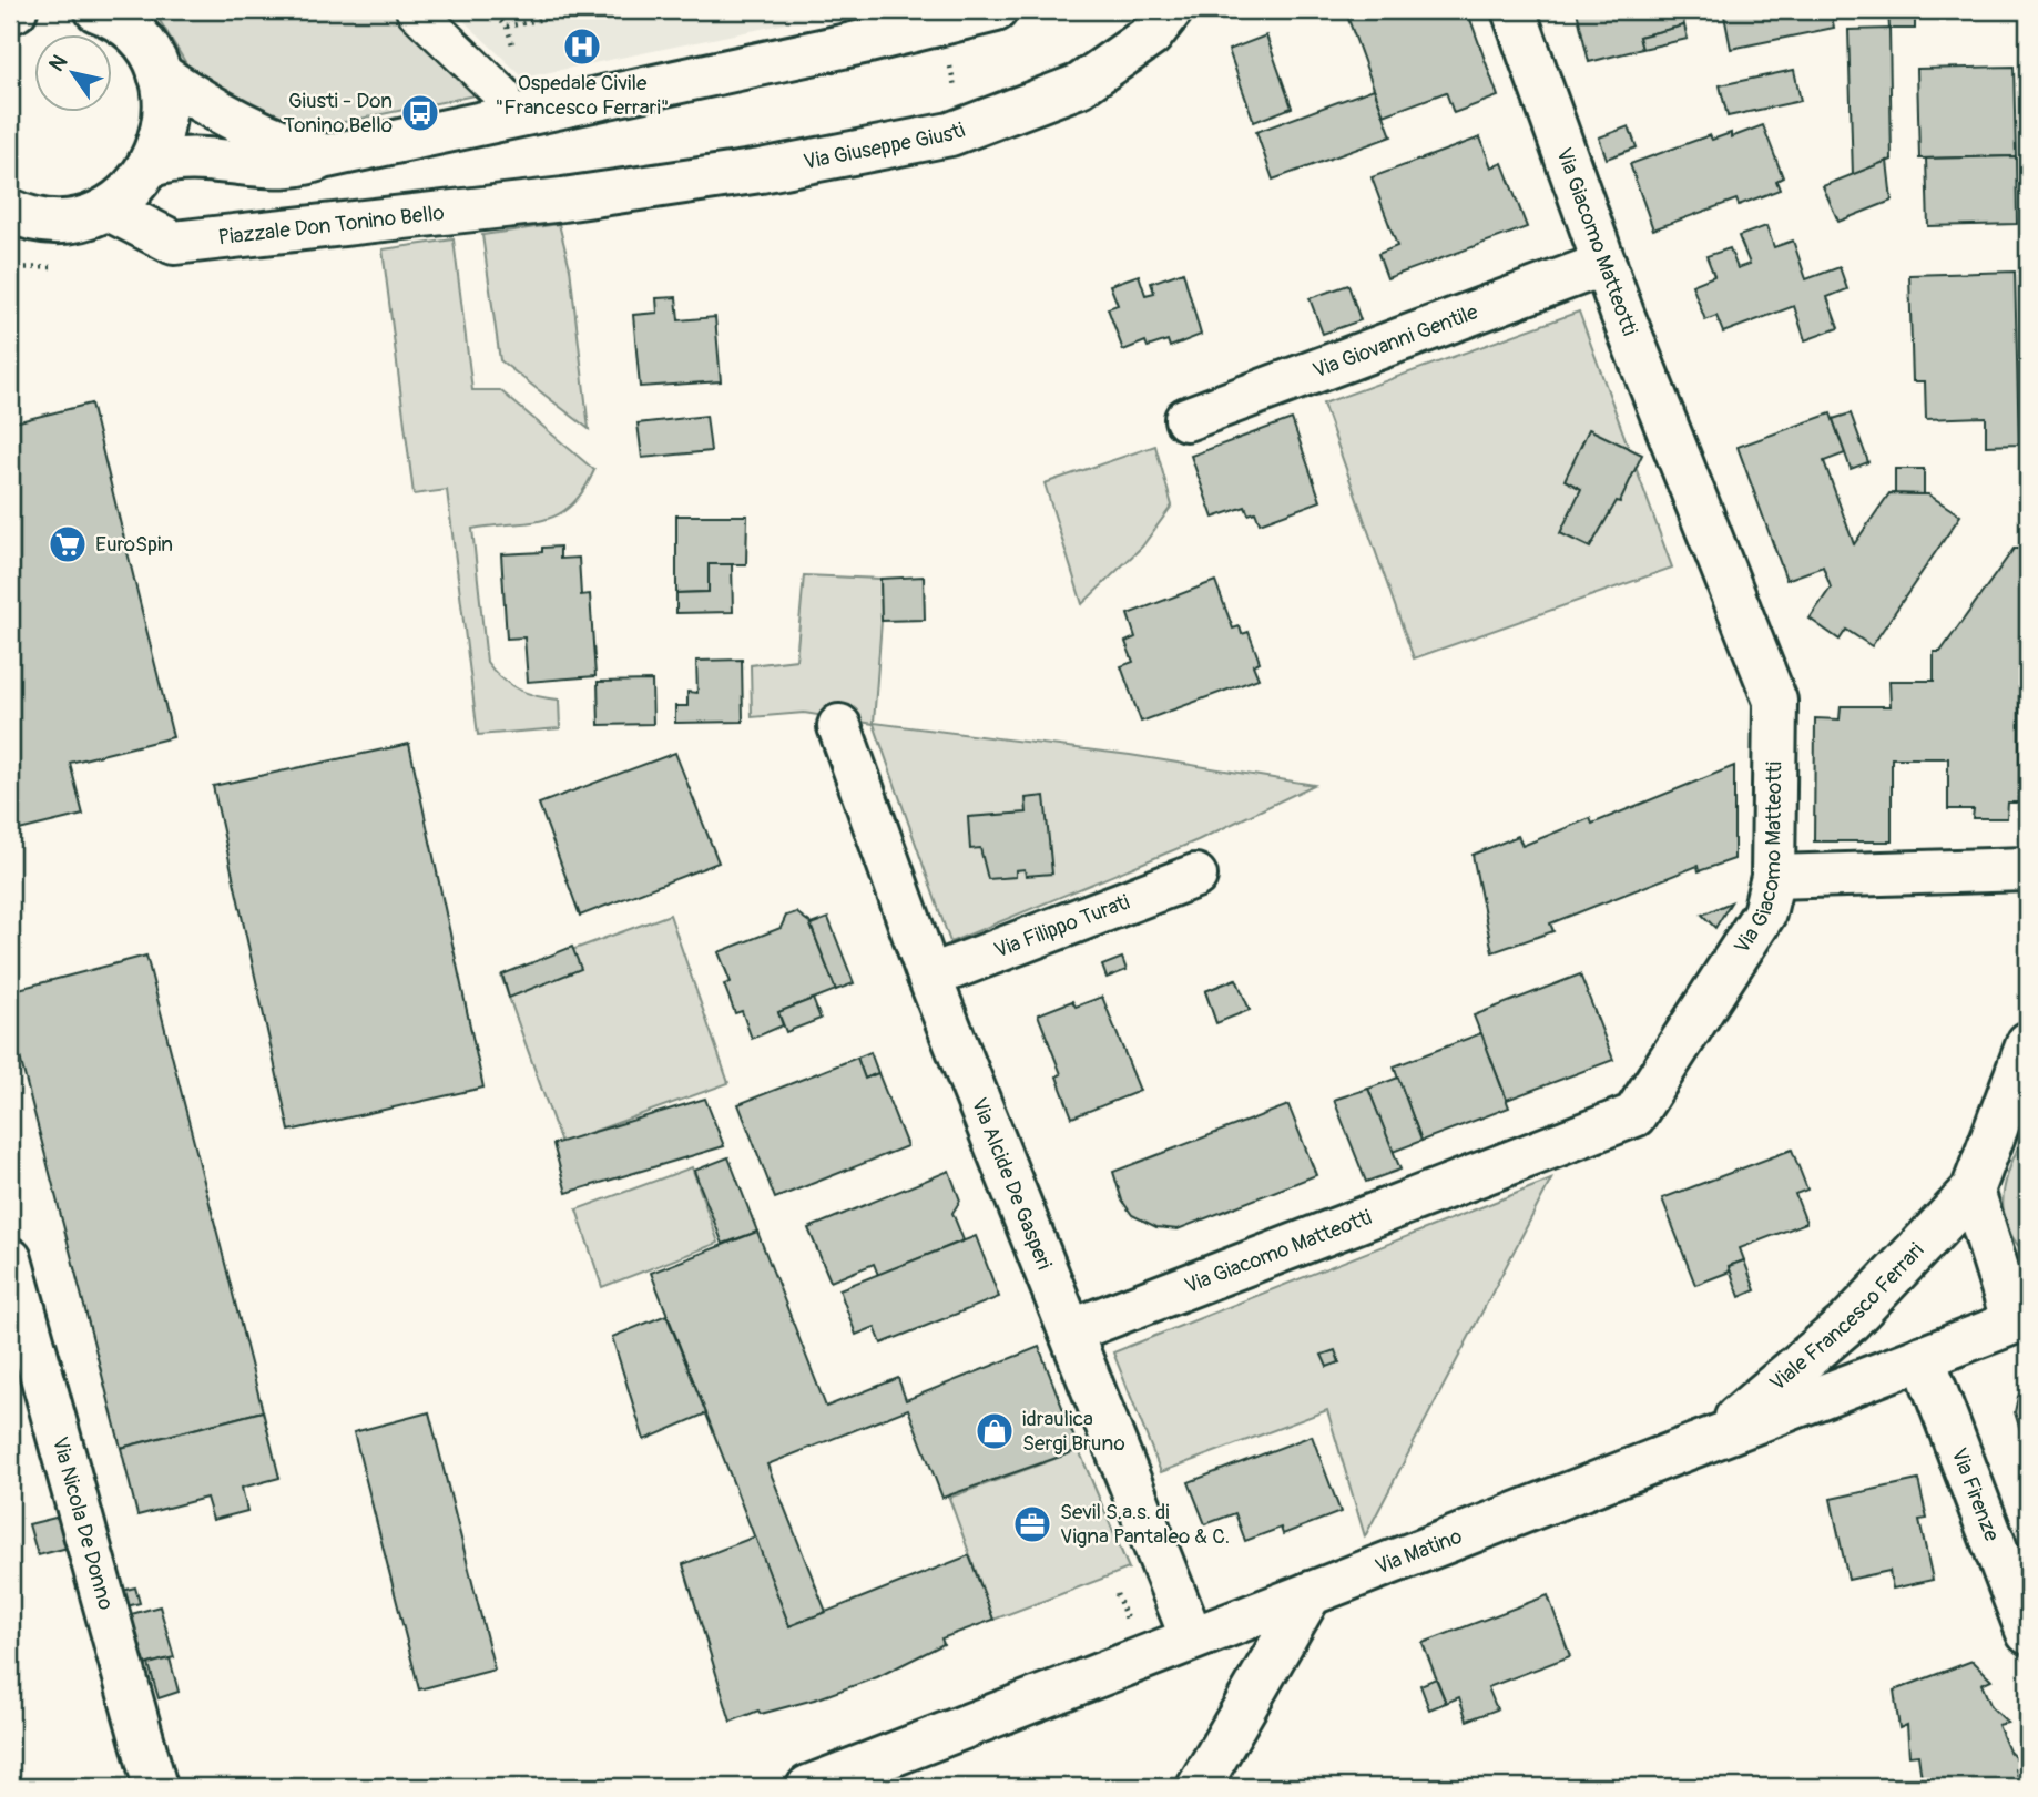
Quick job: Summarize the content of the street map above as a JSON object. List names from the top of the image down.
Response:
{
  "streets": {
    "street": [
      "Via Giuseppe Giusti",
      "Piazzale Don Tonino Bello",
      "Via Giacomo Matteotti",
      "Via Giovanni Gentile",
      "Via Filippo Turati",
      "Via Alcide De Gasperi",
      "Viale Francesco Ferrari",
      "Via Firenze",
      "Via Nicola De Donno",
      "Via Matino"
    ]
  },
  "crossings": [
    ["Via Giuseppe Giusti", "Piazzale Don Tonino Bello"],
    ["Via Giacomo Matteotti", "Via Giovanni Gentile"],
    ["Via Giacomo Matteotti", "Via Alcide De Gasperi"],
    ["Via Filippo Turati", "Via Alcide De Gasperi"],
    ["Via Alcide De Gasperi", "Via Matino"],
    ["Viale Francesco Ferrari", "Via Matino"],
    ["Via Firenze", "Via Matino"]
  ],
  "places": {
    "hospital": ["Ospedale Civile \"Francesco Ferrari\""],
    "bus stop": ["Giusti - Don Tonino Bello"],
    "supermarket": ["EuroSpin"],
    "shop": ["idraulica Sergi Bruno"],
    "office": ["Sevil S.a.s. di Vigna Pantaleo & C."]
  },
  "north": "top left"
}
